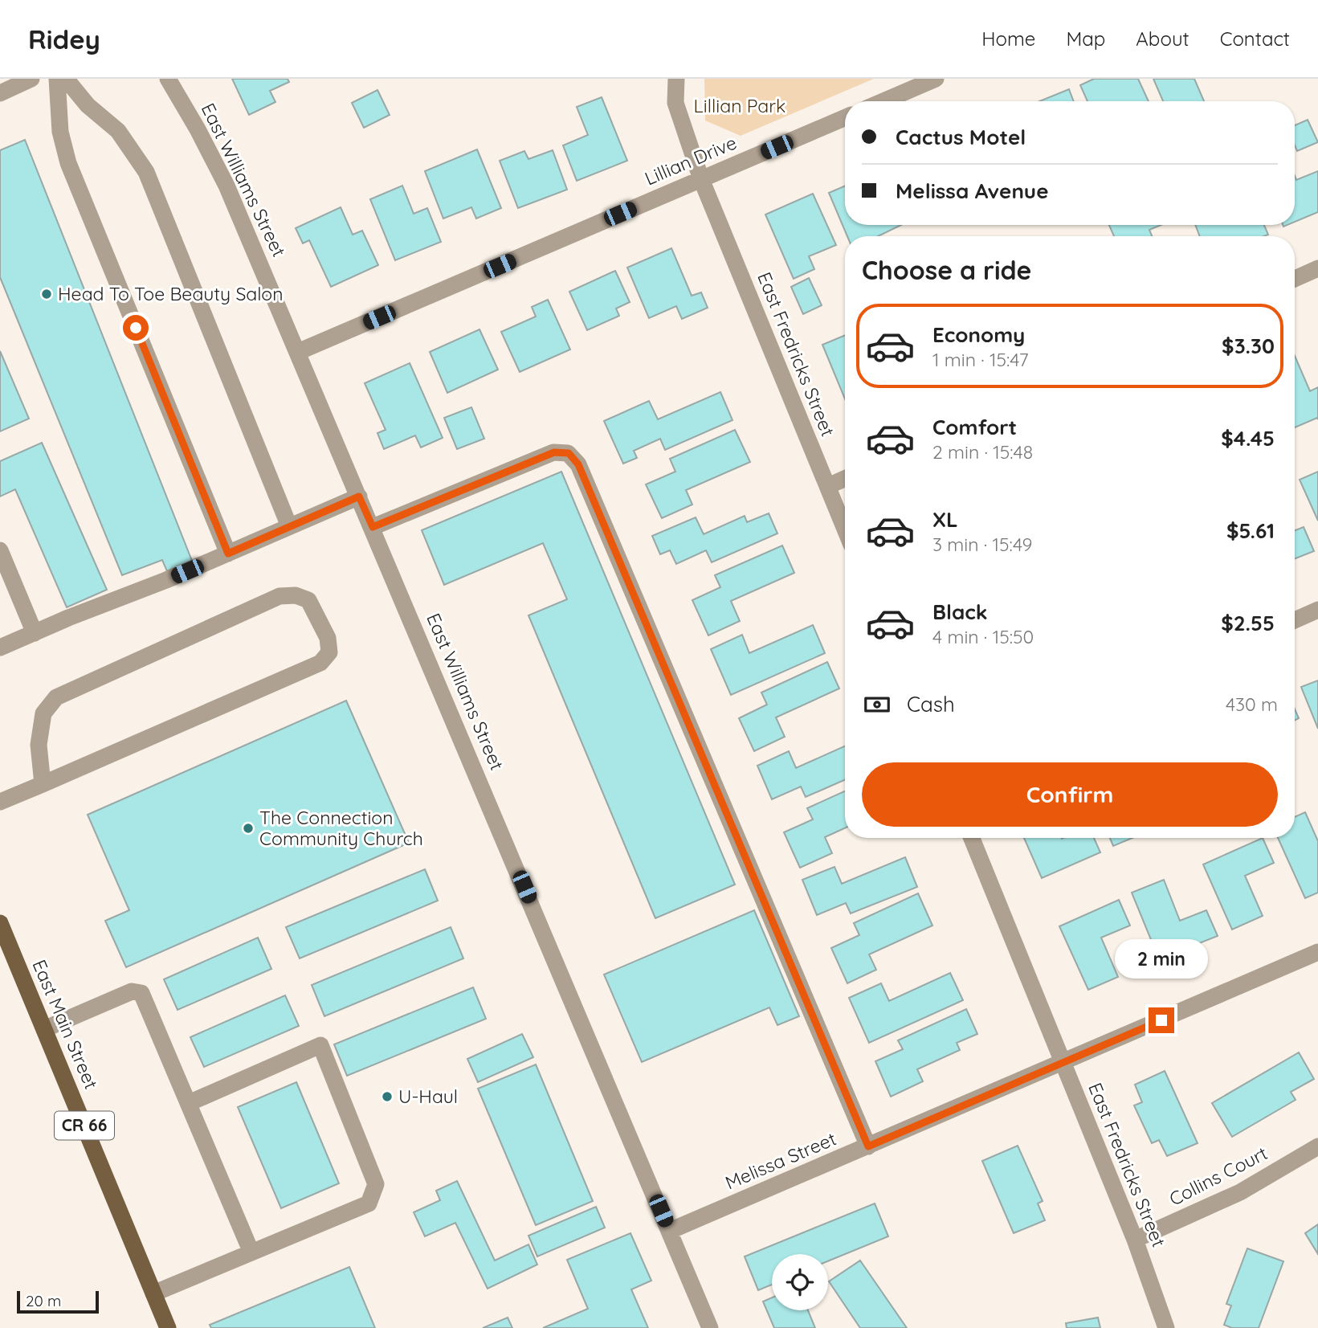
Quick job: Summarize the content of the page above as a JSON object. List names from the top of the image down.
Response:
{
  "streets": {
    "main road": ["East Main Street", "CR 66"],
    "street": [
      "Lillian Drive",
      "East Williams Street",
      "East Fredricks Street",
      "Melissa Street",
      "Collins Court"
    ]
  },
  "crossings": [
    ["Lillian Drive", "East Williams Street"],
    ["Lillian Drive", "East Fredricks Street"],
    ["East Williams Street", "Melissa Street"],
    ["East Fredricks Street", "Melissa Street"],
    ["East Fredricks Street", "Collins Court"]
  ],
  "parks": ["Lillian Park"],
  "places": ["Head To Toe Beauty Salon", "The Connection Community Church", "U-Haul"],
  "scale_bar": "20 m",
  "page": {
    "header": "Ridey",
    "nav": [
      "Home",
      "Map",
      "About",
      "Contact"
    ],
    "banner": ["Cactus Motel", "Melissa Avenue"],
    "heading": "Choose a ride",
    "list": [
      {
        "name": "Economy",
        "note": "1 min · 15:47",
        "value": "$3.30"
      },
      {
        "name": "Comfort",
        "note": "2 min · 15:48",
        "value": "$4.45"
      },
      {
        "name": "XL",
        "note": "3 min · 15:49",
        "value": "$5.61"
      },
      {
        "name": "Black",
        "note": "4 min · 15:50",
        "value": "$2.55"
      }
    ],
    "pay": ["Cash", "430 m"],
    "buttons": "Confirm",
    "bubble": "2 min",
    "scale": "20 m"
  }
}
